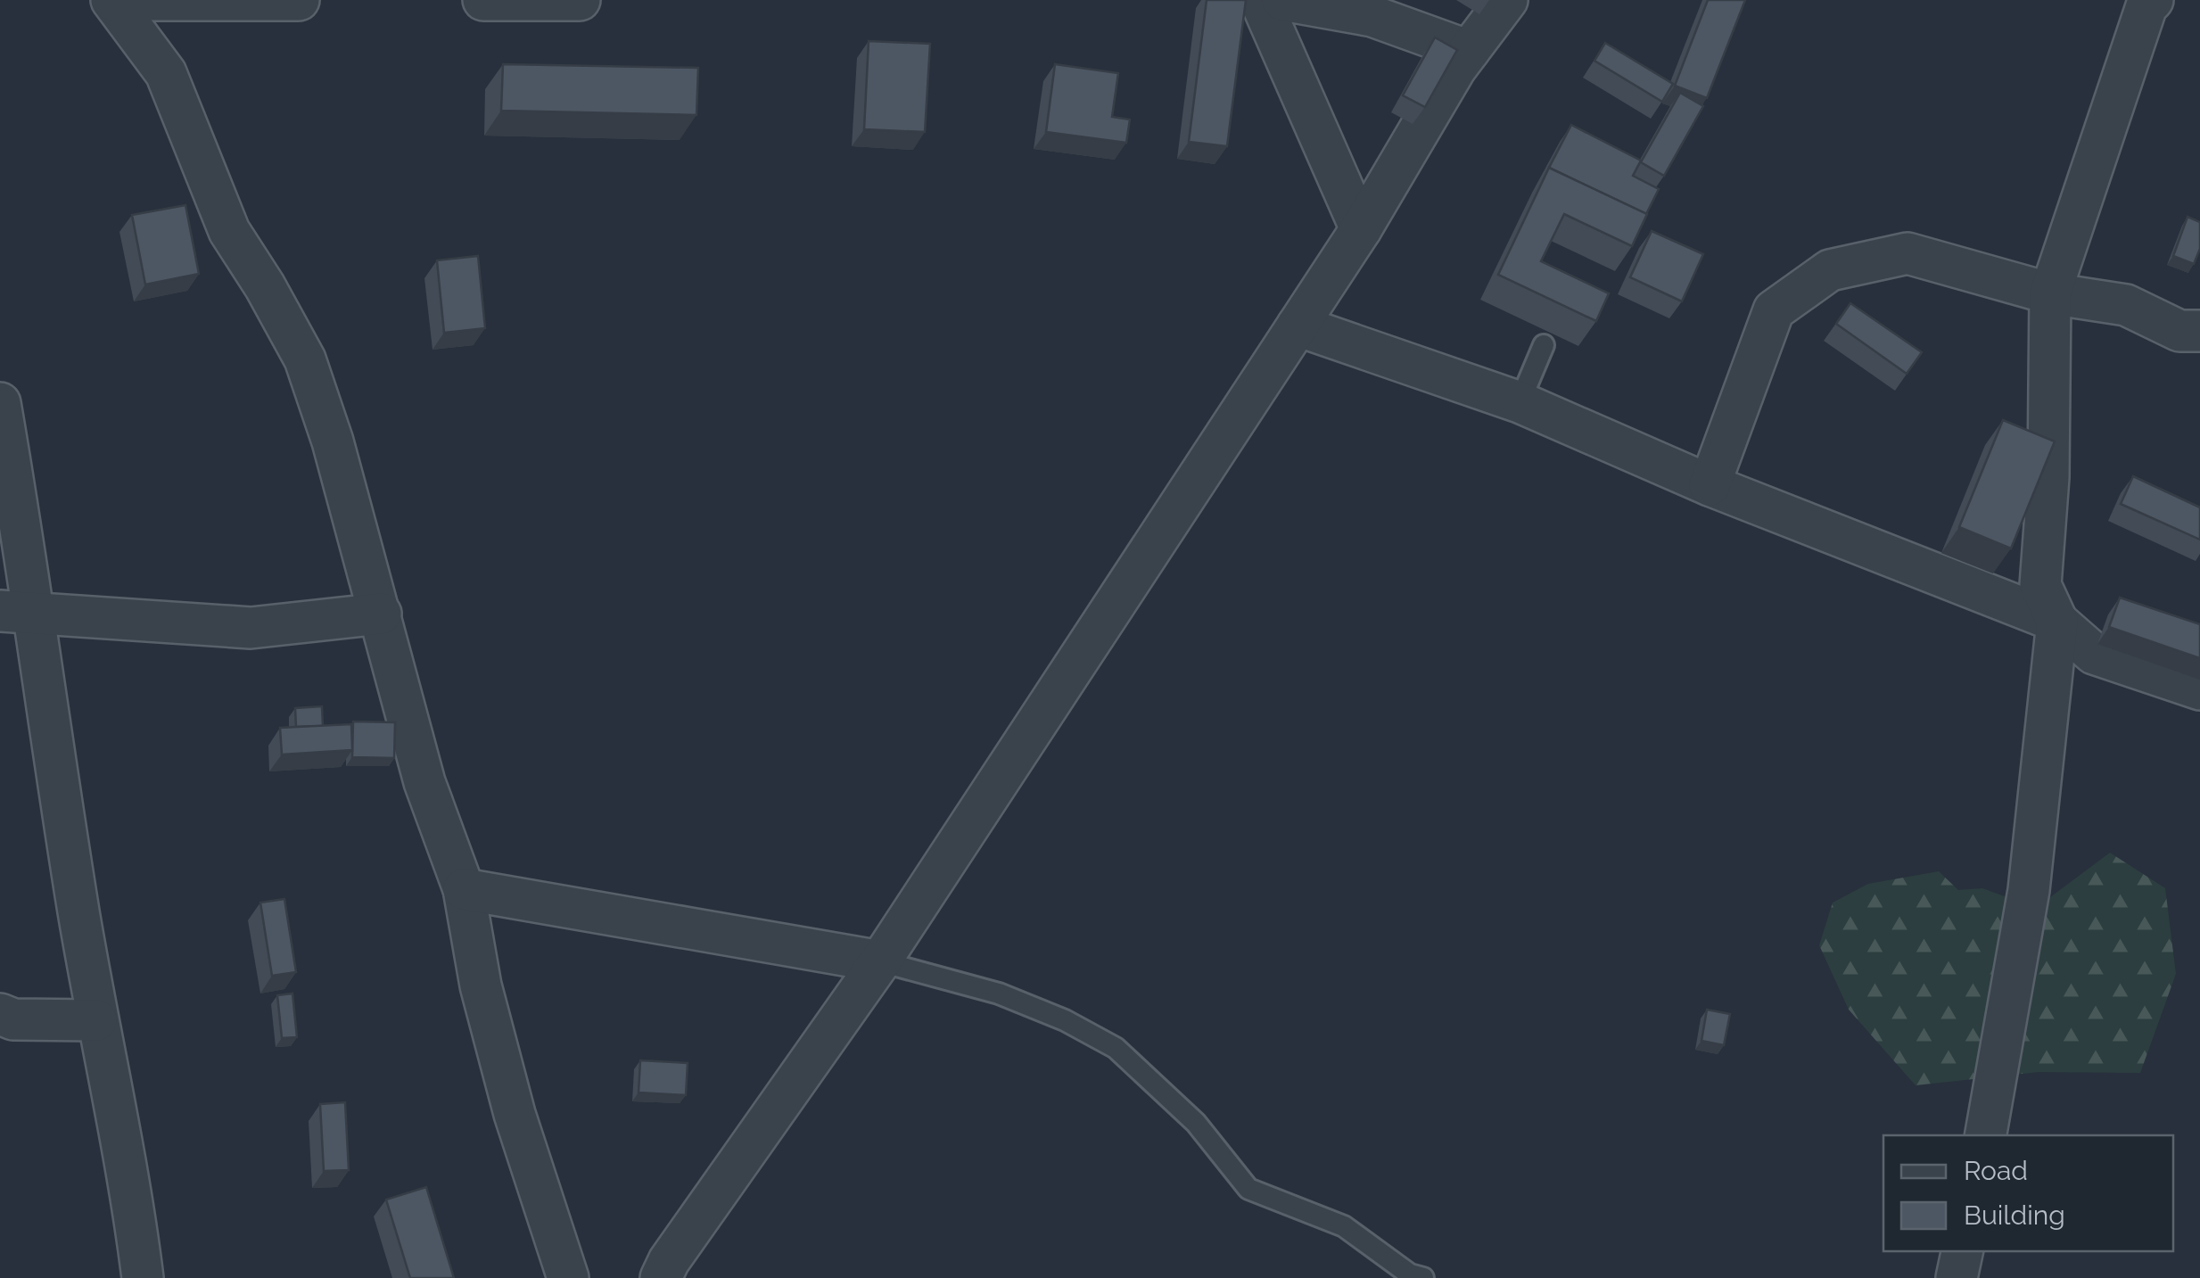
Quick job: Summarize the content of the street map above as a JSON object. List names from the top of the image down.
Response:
{
  "legend": ["Road", "Building"]
}
